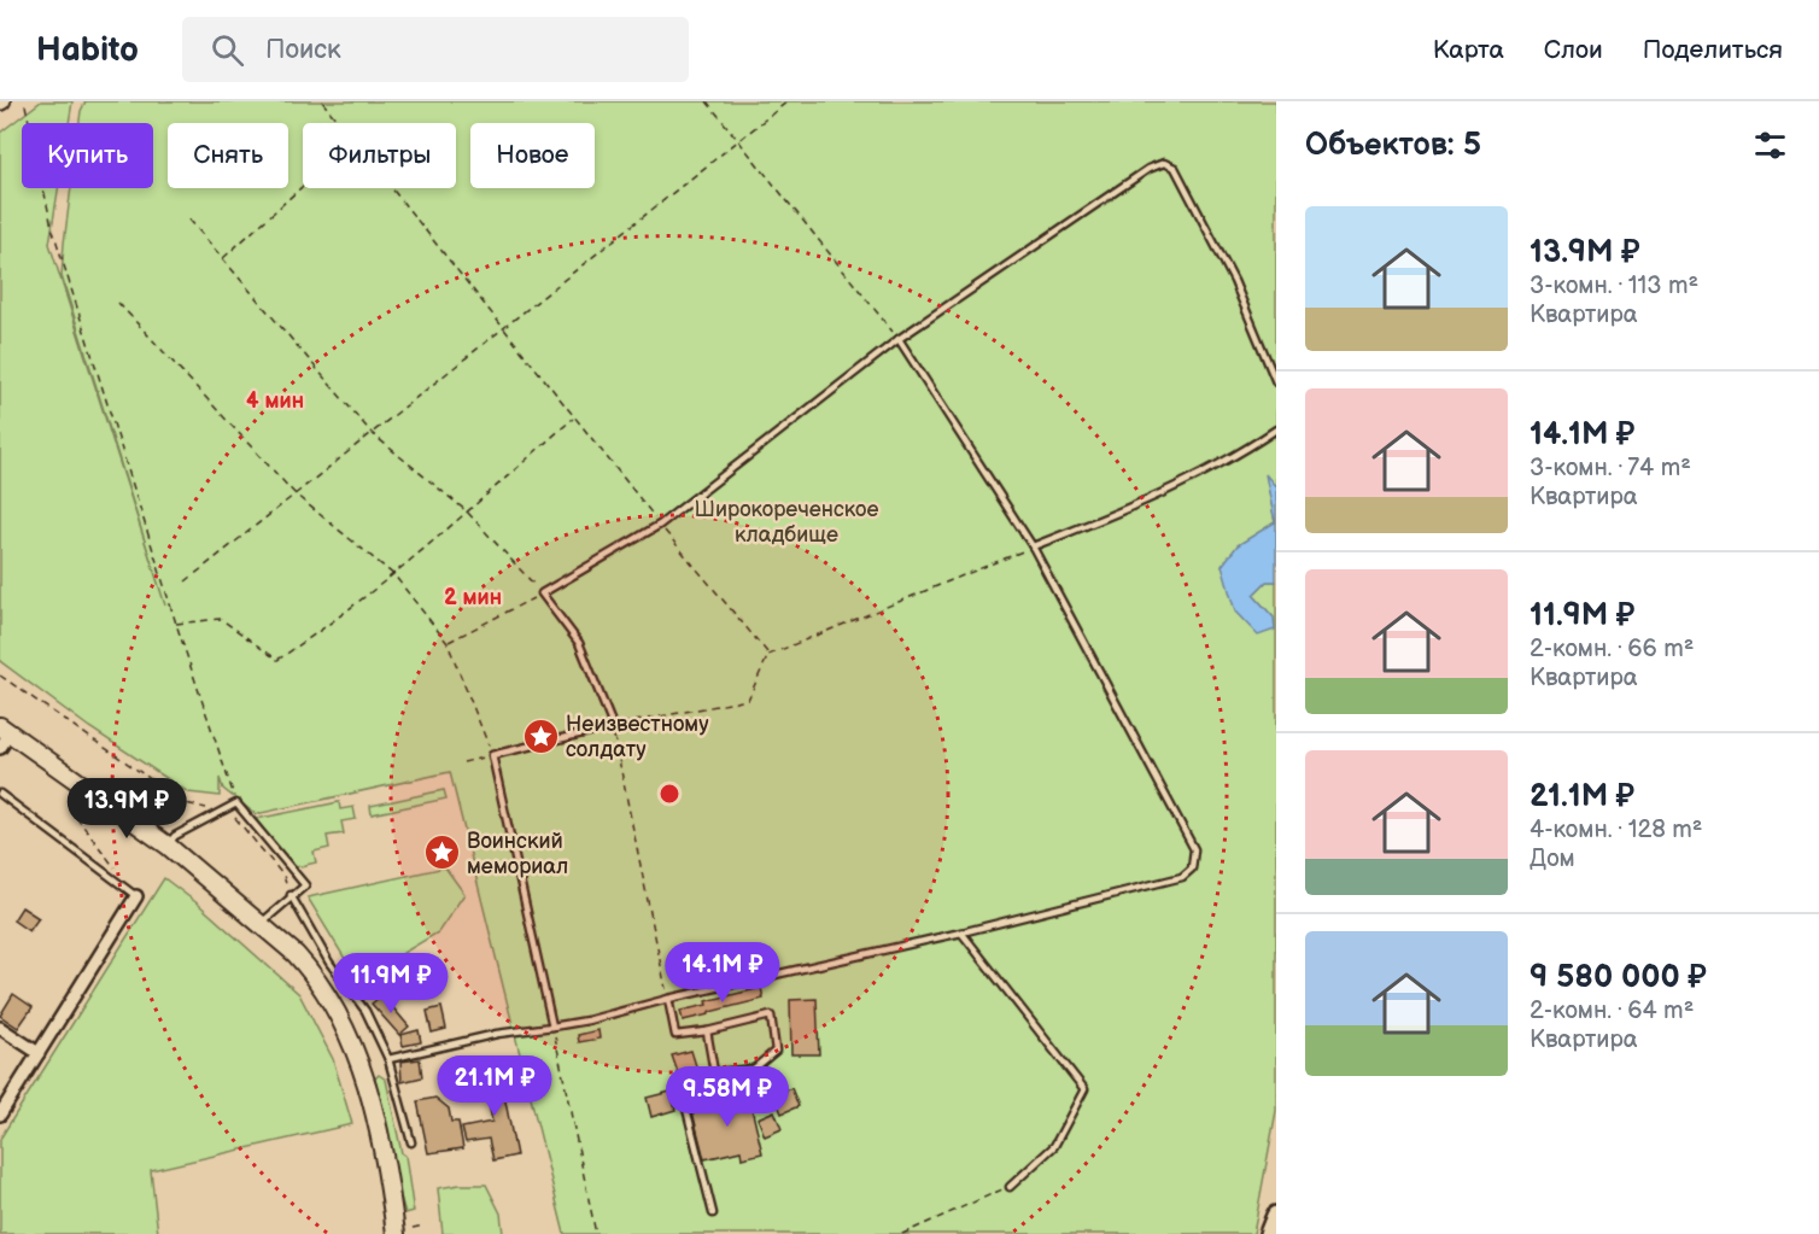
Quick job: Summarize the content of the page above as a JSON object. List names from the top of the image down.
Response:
{
  "parks": ["Широкореченское кладбище"],
  "places": {
    "place": ["Неизвестному солдату", "Воинский мемориал"]
  },
  "page": {
    "header": "Habito",
    "search": "Поиск",
    "nav": ["Карта", "Слои", "Поделиться"],
    "heading": "Объектов: 5",
    "chip": [
      "Купить",
      "Снять",
      "Фильтры",
      "Новое"
    ],
    "list": [
      {
        "name": "13.9M ₽",
        "note": "3-комн. · 113 m² · Квартира"
      },
      {
        "name": "14.1M ₽",
        "note": "3-комн. · 74 m² · Квартира"
      },
      {
        "name": "11.9M ₽",
        "note": "2-комн. · 66 m² · Квартира"
      },
      {
        "name": "21.1M ₽",
        "note": "4-комн. · 128 m² · Дом"
      },
      {
        "name": "9 580 000 ₽",
        "note": "2-комн. · 64 m² · Квартира"
      }
    ],
    "price": [
      "13.9M ₽",
      "14.1M ₽",
      "11.9M ₽",
      "21.1M ₽",
      "9.58M ₽"
    ]
  },
  "rings": ["4 мин", "2 мин"]
}
